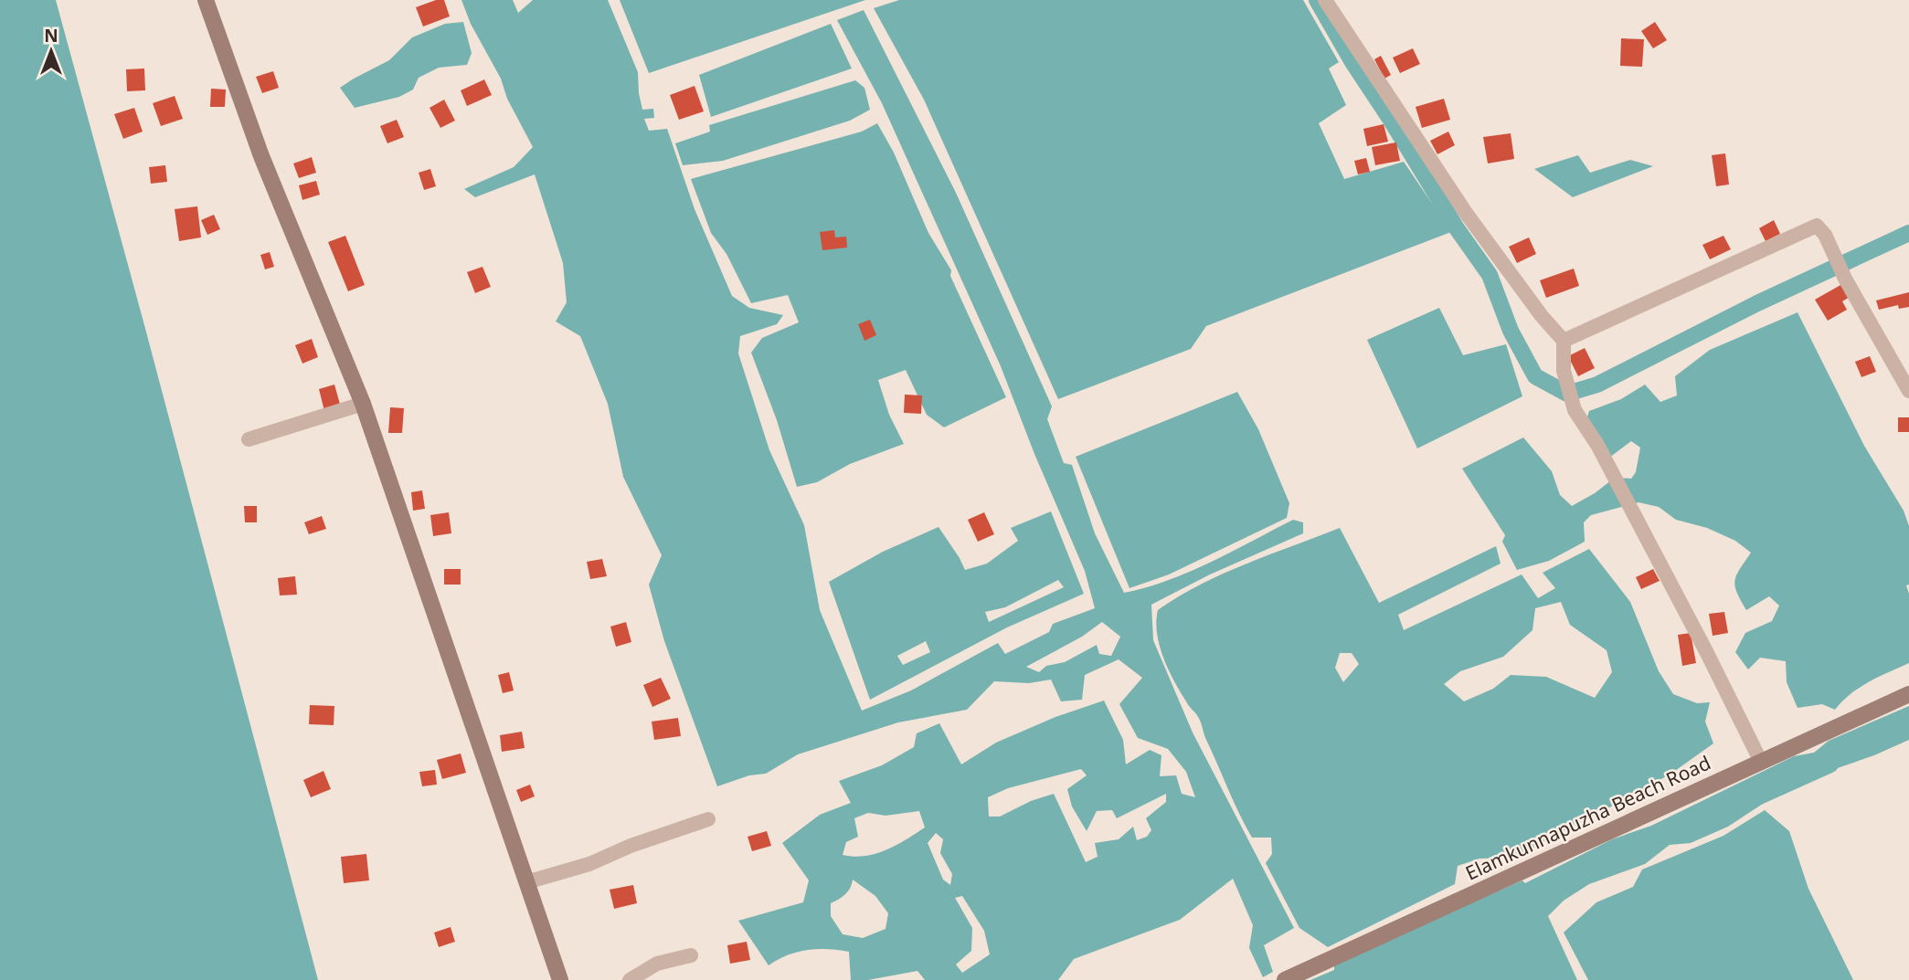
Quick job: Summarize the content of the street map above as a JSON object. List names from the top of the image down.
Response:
{
  "streets": {
    "main road": ["Elamkunnapuzha Beach Road"]
  },
  "north": "top"
}
